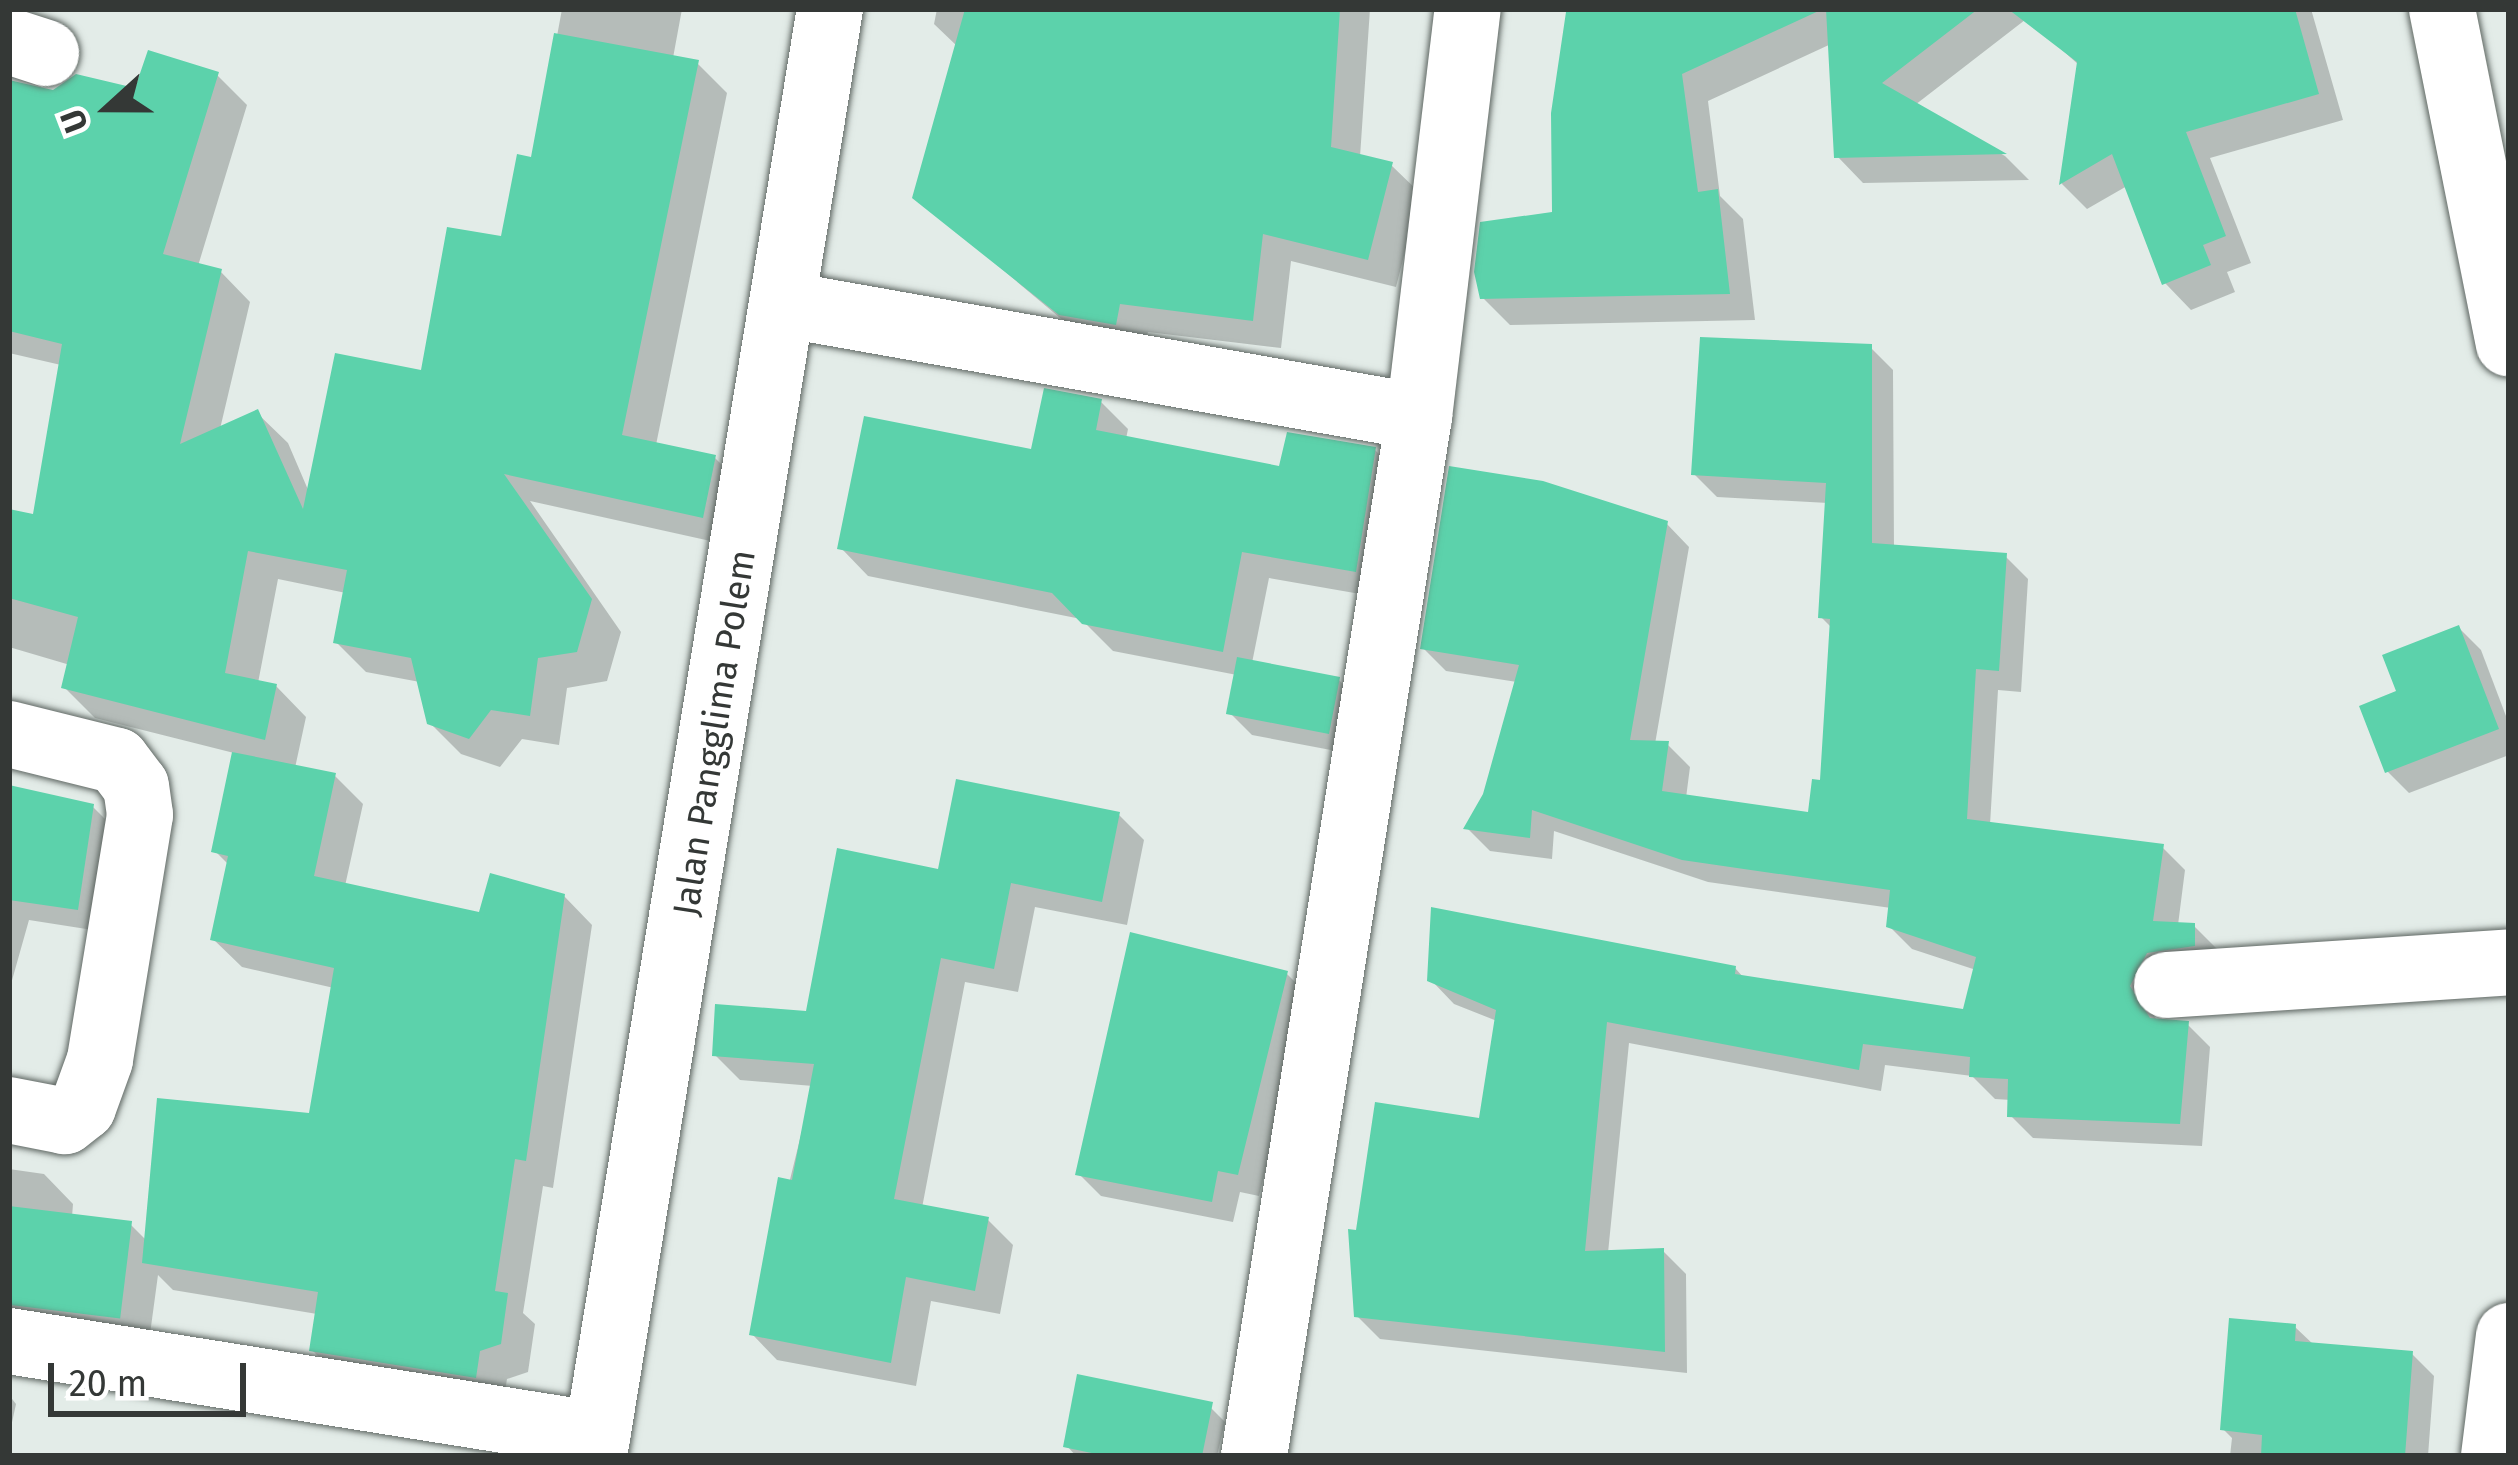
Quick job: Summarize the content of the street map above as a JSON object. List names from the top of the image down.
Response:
{
  "streets": {
    "street": ["Jalan Pangglima Polem"]
  },
  "scale_bar": "20 m",
  "north": "left"
}
